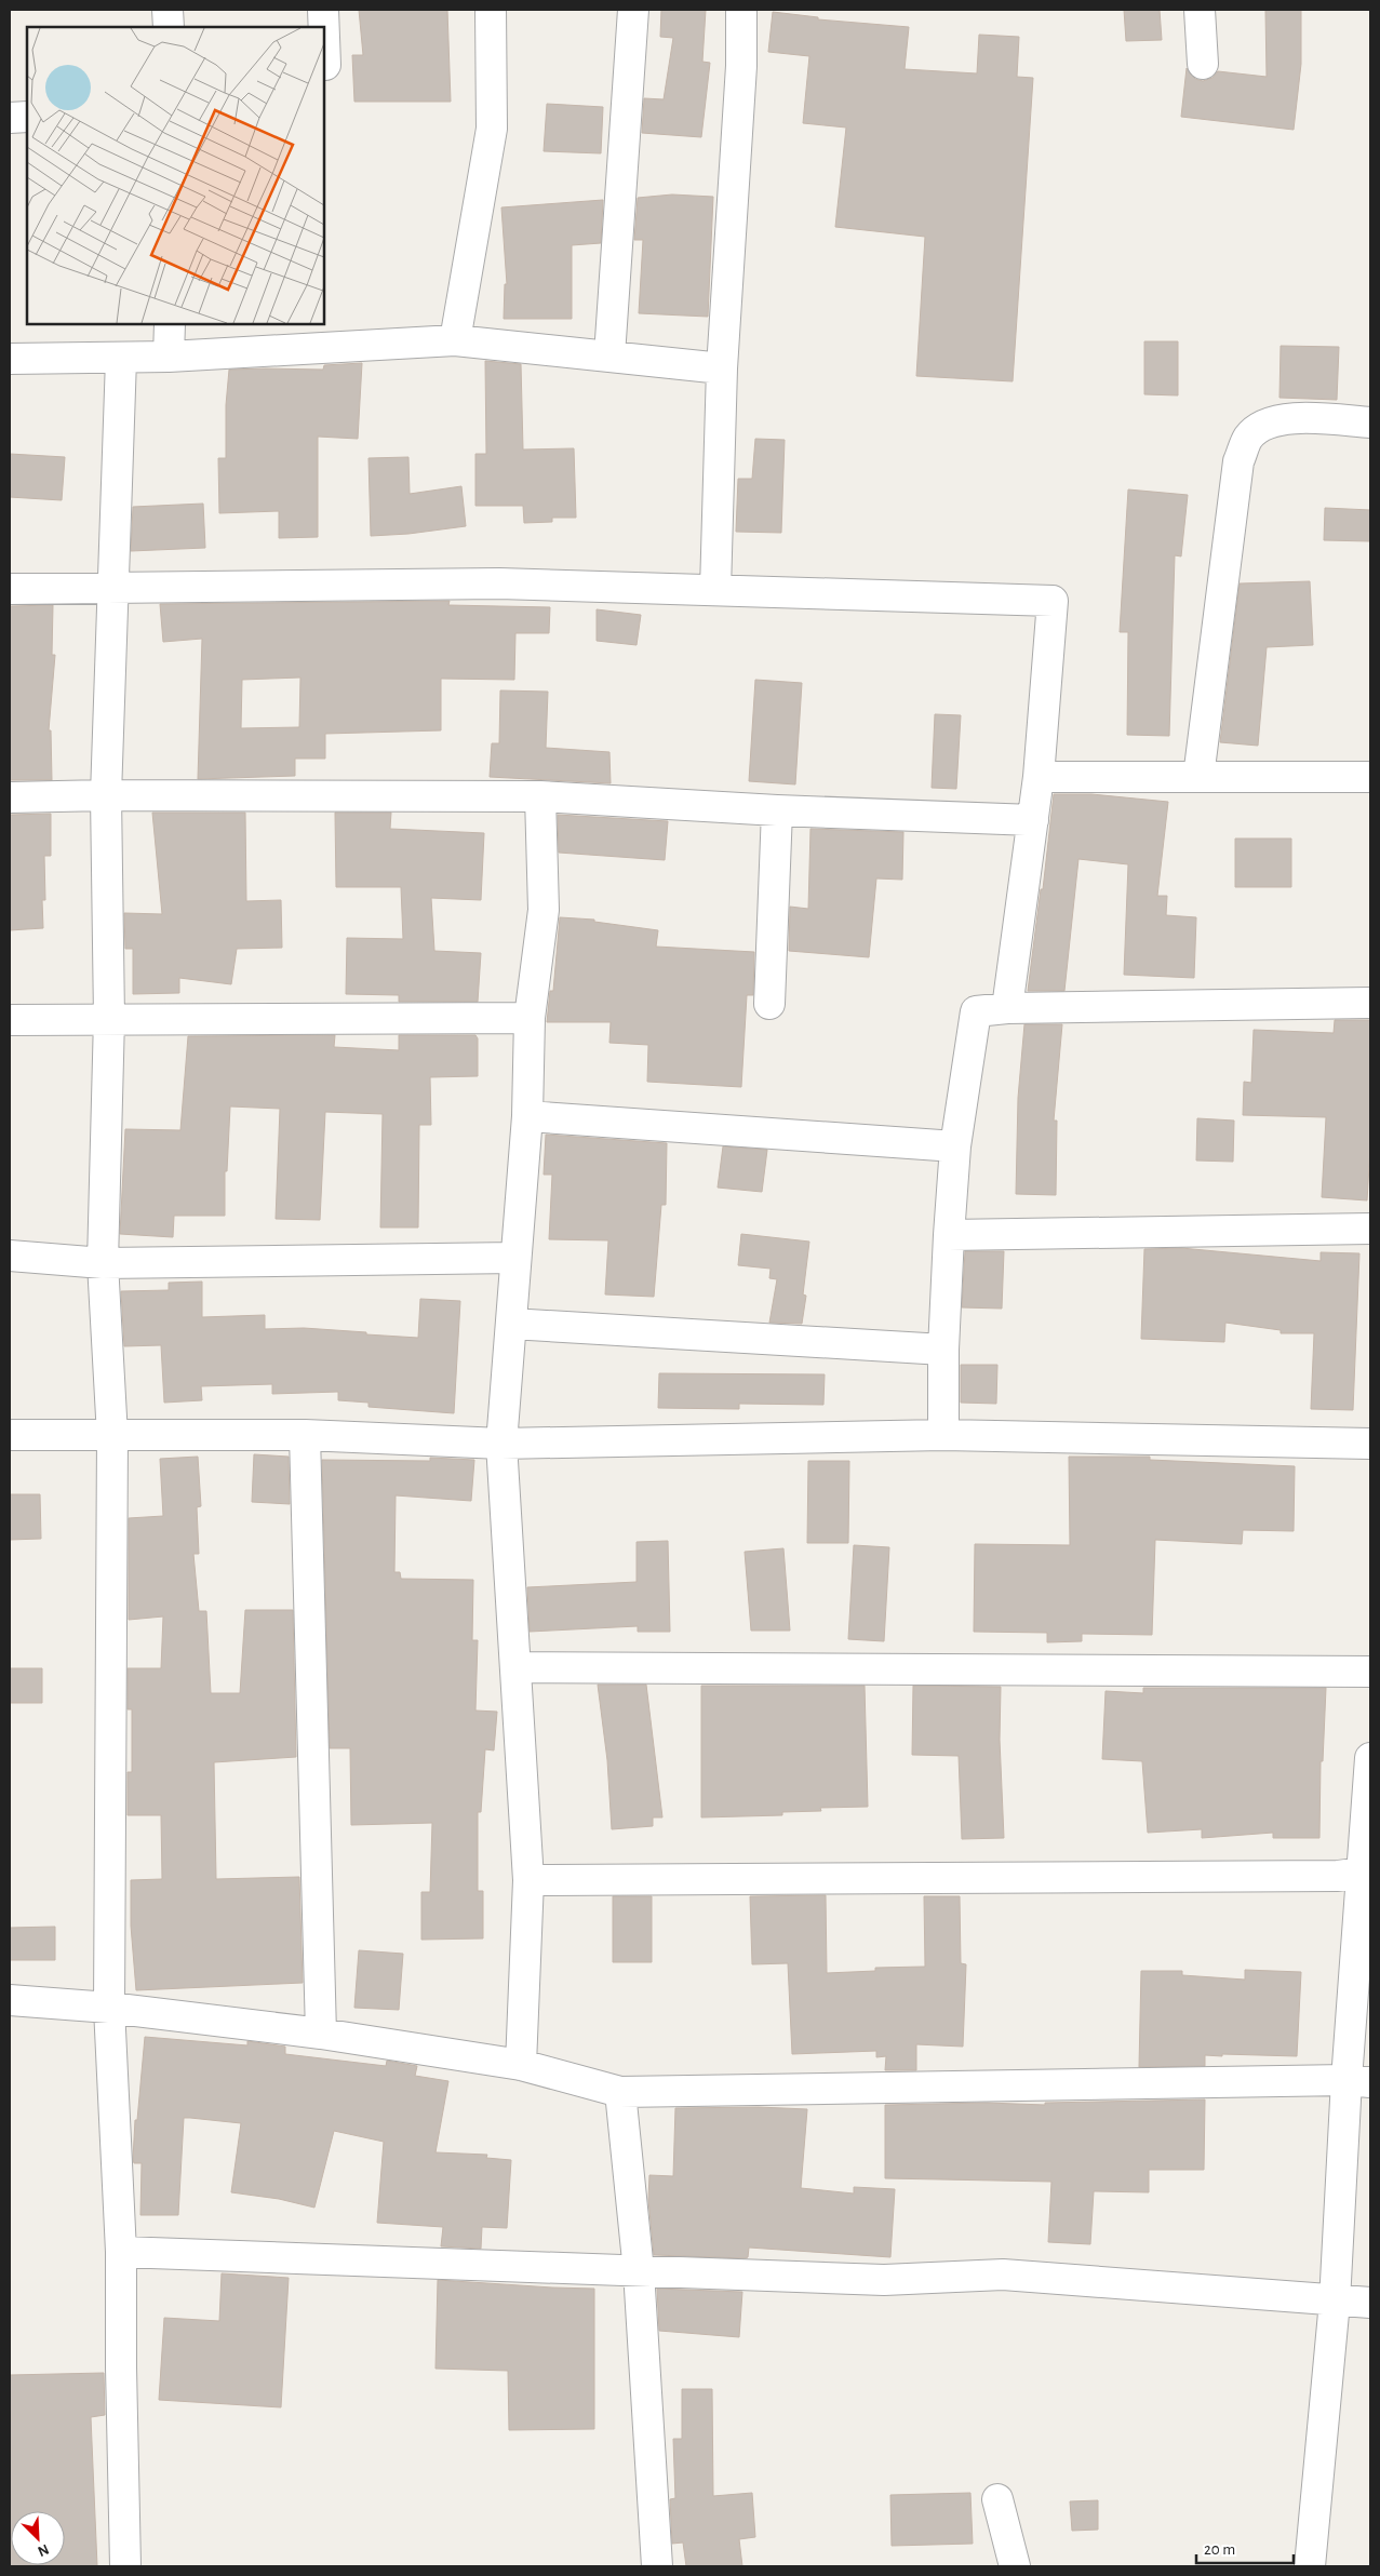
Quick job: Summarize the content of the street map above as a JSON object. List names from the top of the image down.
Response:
{
  "scale_bar": "20 m",
  "north": "bottom right"
}
